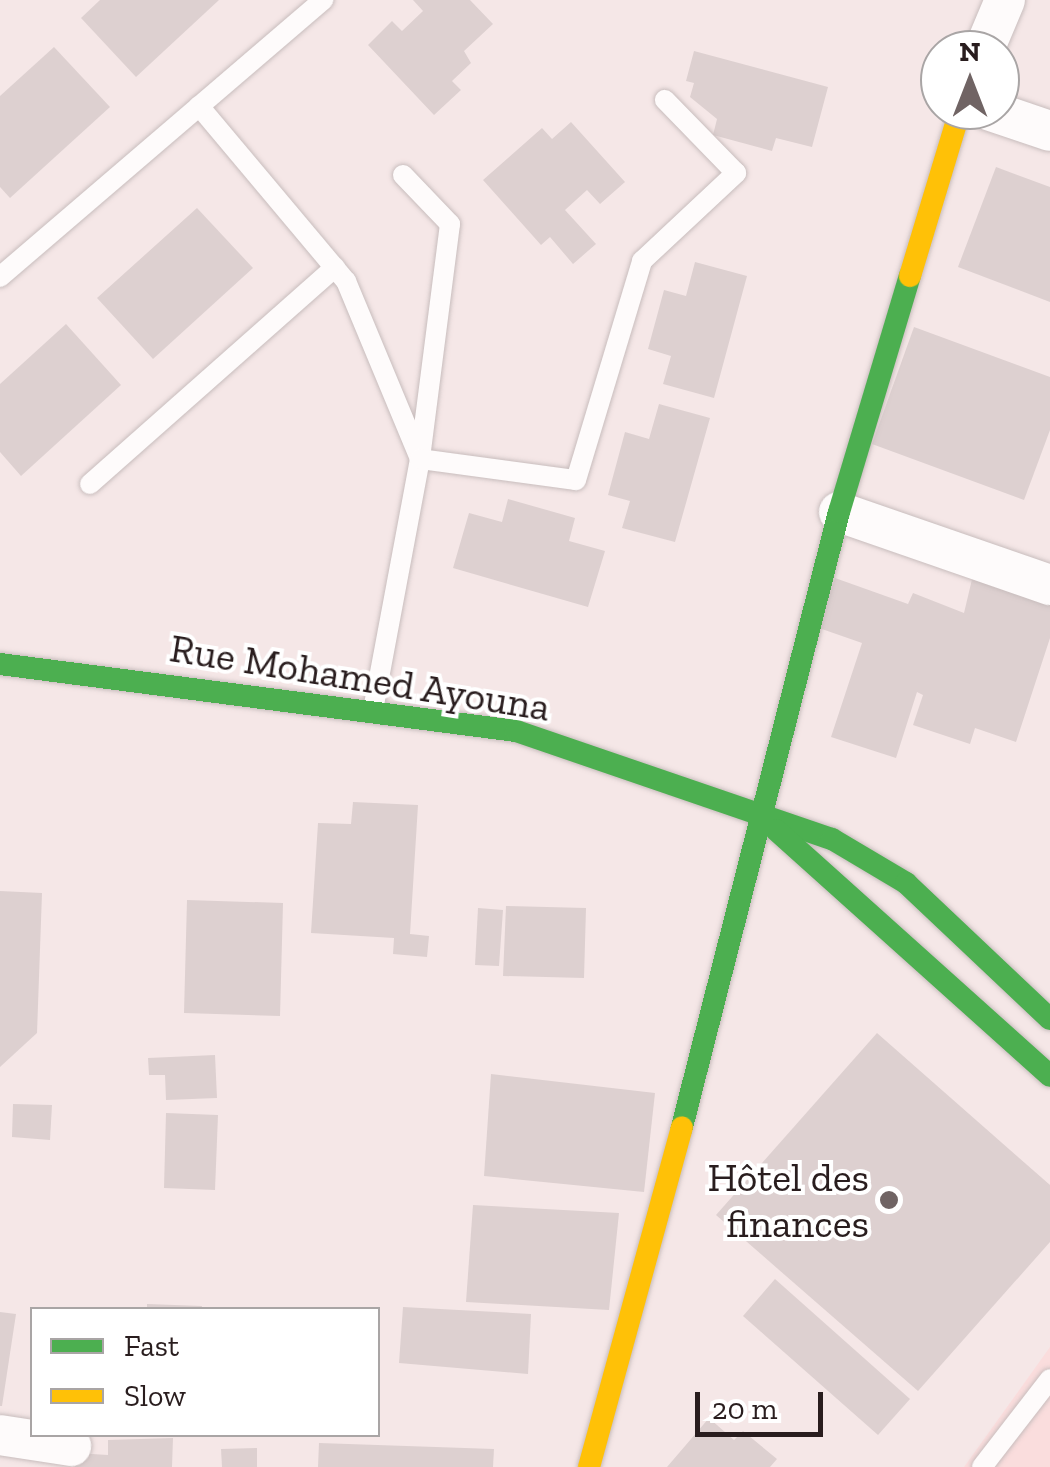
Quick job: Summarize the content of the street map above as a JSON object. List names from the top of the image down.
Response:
{
  "streets": {
    "main road": ["Rue Mohamed Ayouna"]
  },
  "places": ["Hôtel des finances"],
  "legend": ["Fast", "Slow"],
  "scale_bar": "20 m",
  "north": "top"
}
